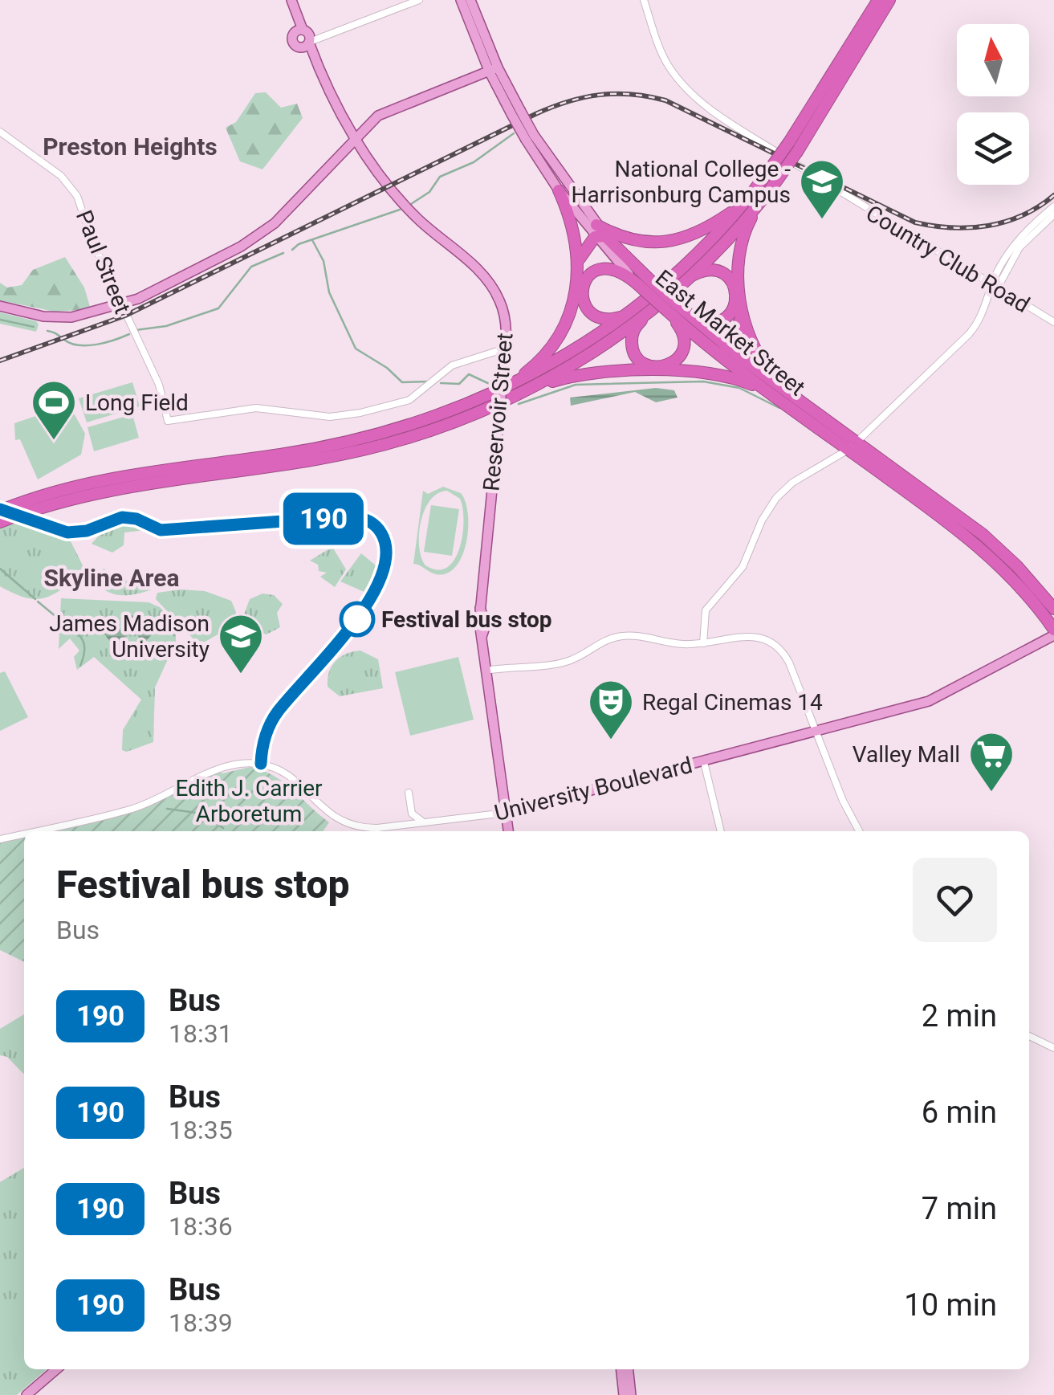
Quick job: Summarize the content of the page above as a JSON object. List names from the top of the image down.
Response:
{
  "streets": {
    "highway": ["East Market Street"],
    "main road": ["Reservoir Street", "University Boulevard"],
    "street": ["Country Club Road", "Paul Street"]
  },
  "crossings": [
    ["Paul Street", "Reservoir Street"],
    ["East Market Street", "University Boulevard"]
  ],
  "districts": ["Preston Heights", "Skyline Area"],
  "parks": ["Edith J. Carrier Arboretum"],
  "places": {
    "school or university": ["National College - Harrisonburg Campus", "James Madison University"],
    "sports": ["Long Field"],
    "other": ["Festival bus stop"],
    "theatre": ["Regal Cinemas 14"],
    "supermarket": ["Valley Mall"]
  },
  "lines": ["bus line 190"],
  "north": "top",
  "page": {
    "on_map": "190",
    "heading": ["Festival bus stop", "Bus"],
    "list": [
      {
        "mark": "190",
        "name": "Bus",
        "note": "18:31",
        "value": "2 min"
      },
      {
        "mark": "190",
        "name": "Bus",
        "note": "18:35",
        "value": "6 min"
      },
      {
        "mark": "190",
        "name": "Bus",
        "note": "18:36",
        "value": "7 min"
      },
      {
        "mark": "190",
        "name": "Bus",
        "note": "18:39",
        "value": "10 min"
      }
    ]
  }
}
